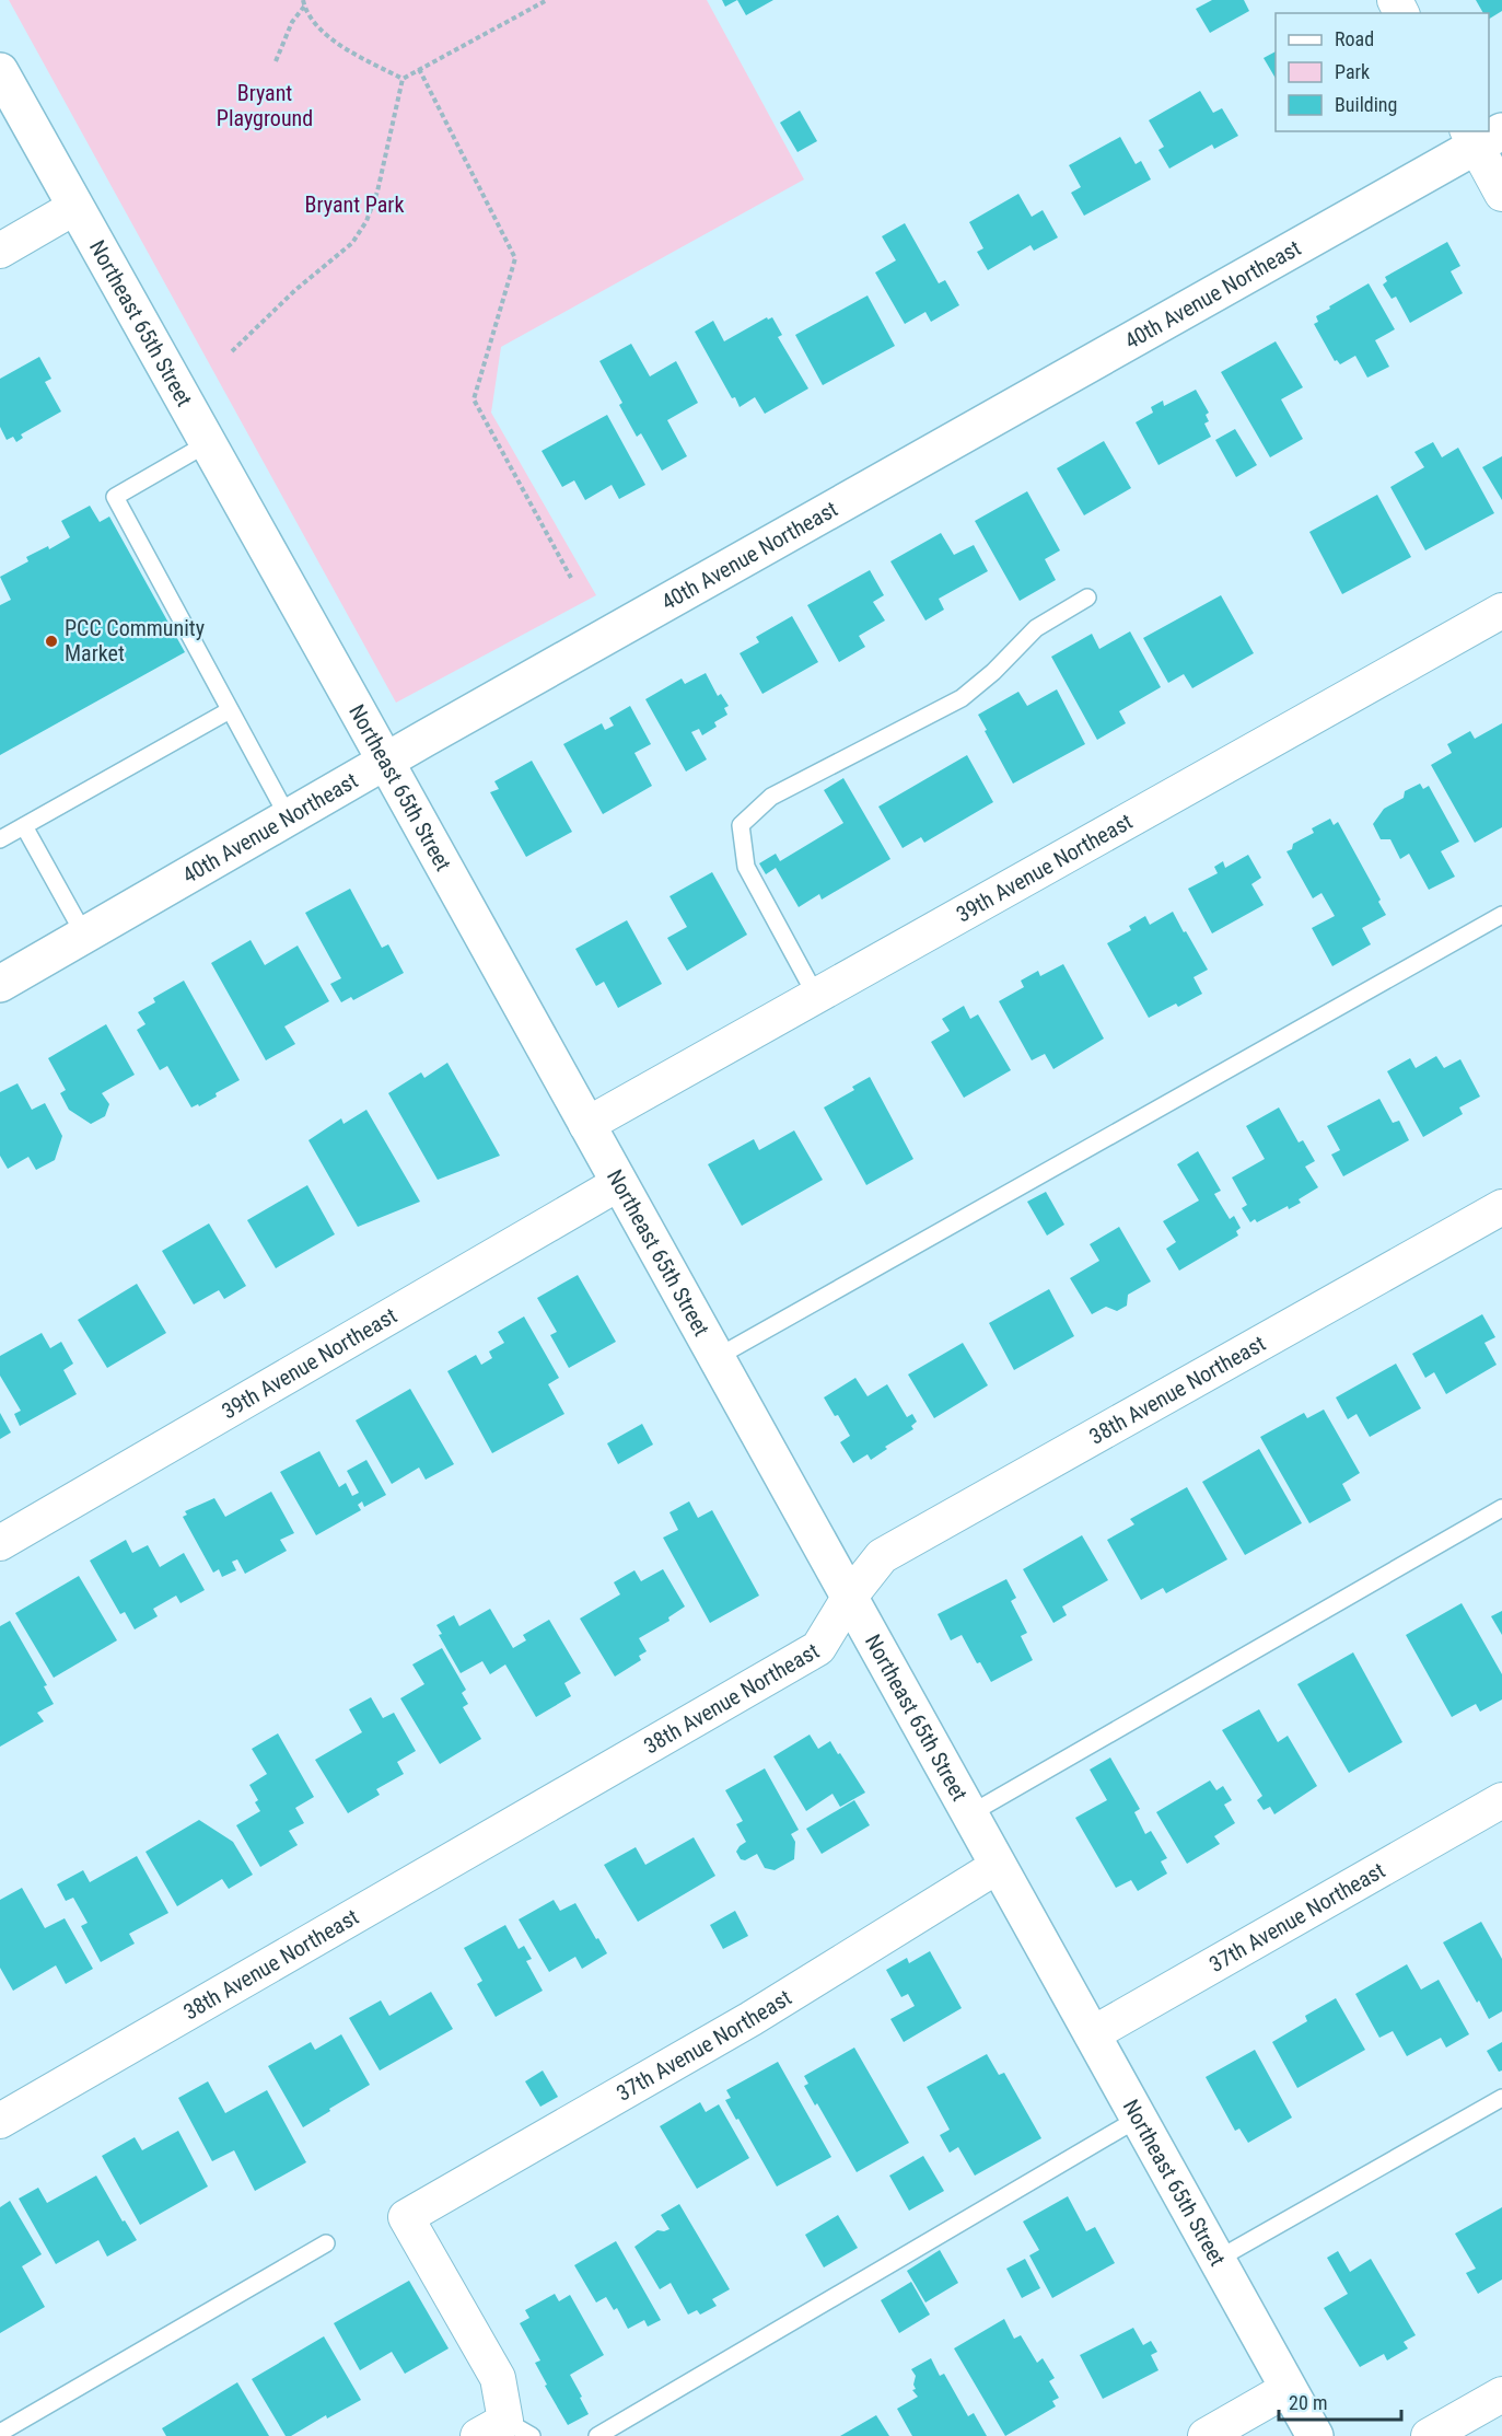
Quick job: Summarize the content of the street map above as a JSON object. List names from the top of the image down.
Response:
{
  "streets": {
    "main road": ["40th Avenue Northeast", "Northeast 65th Street"],
    "street": ["39th Avenue Northeast", "38th Avenue Northeast", "37th Avenue Northeast"]
  },
  "crossings": [
    ["40th Avenue Northeast", "Northeast 65th Street"],
    ["Northeast 65th Street", "39th Avenue Northeast"],
    ["Northeast 65th Street", "38th Avenue Northeast"],
    ["Northeast 65th Street", "37th Avenue Northeast"]
  ],
  "parks": ["Bryant Playground", "Bryant Park"],
  "places": ["PCC Community Market"],
  "legend": ["Road", "Park", "Building"],
  "scale_bar": "20 m"
}
